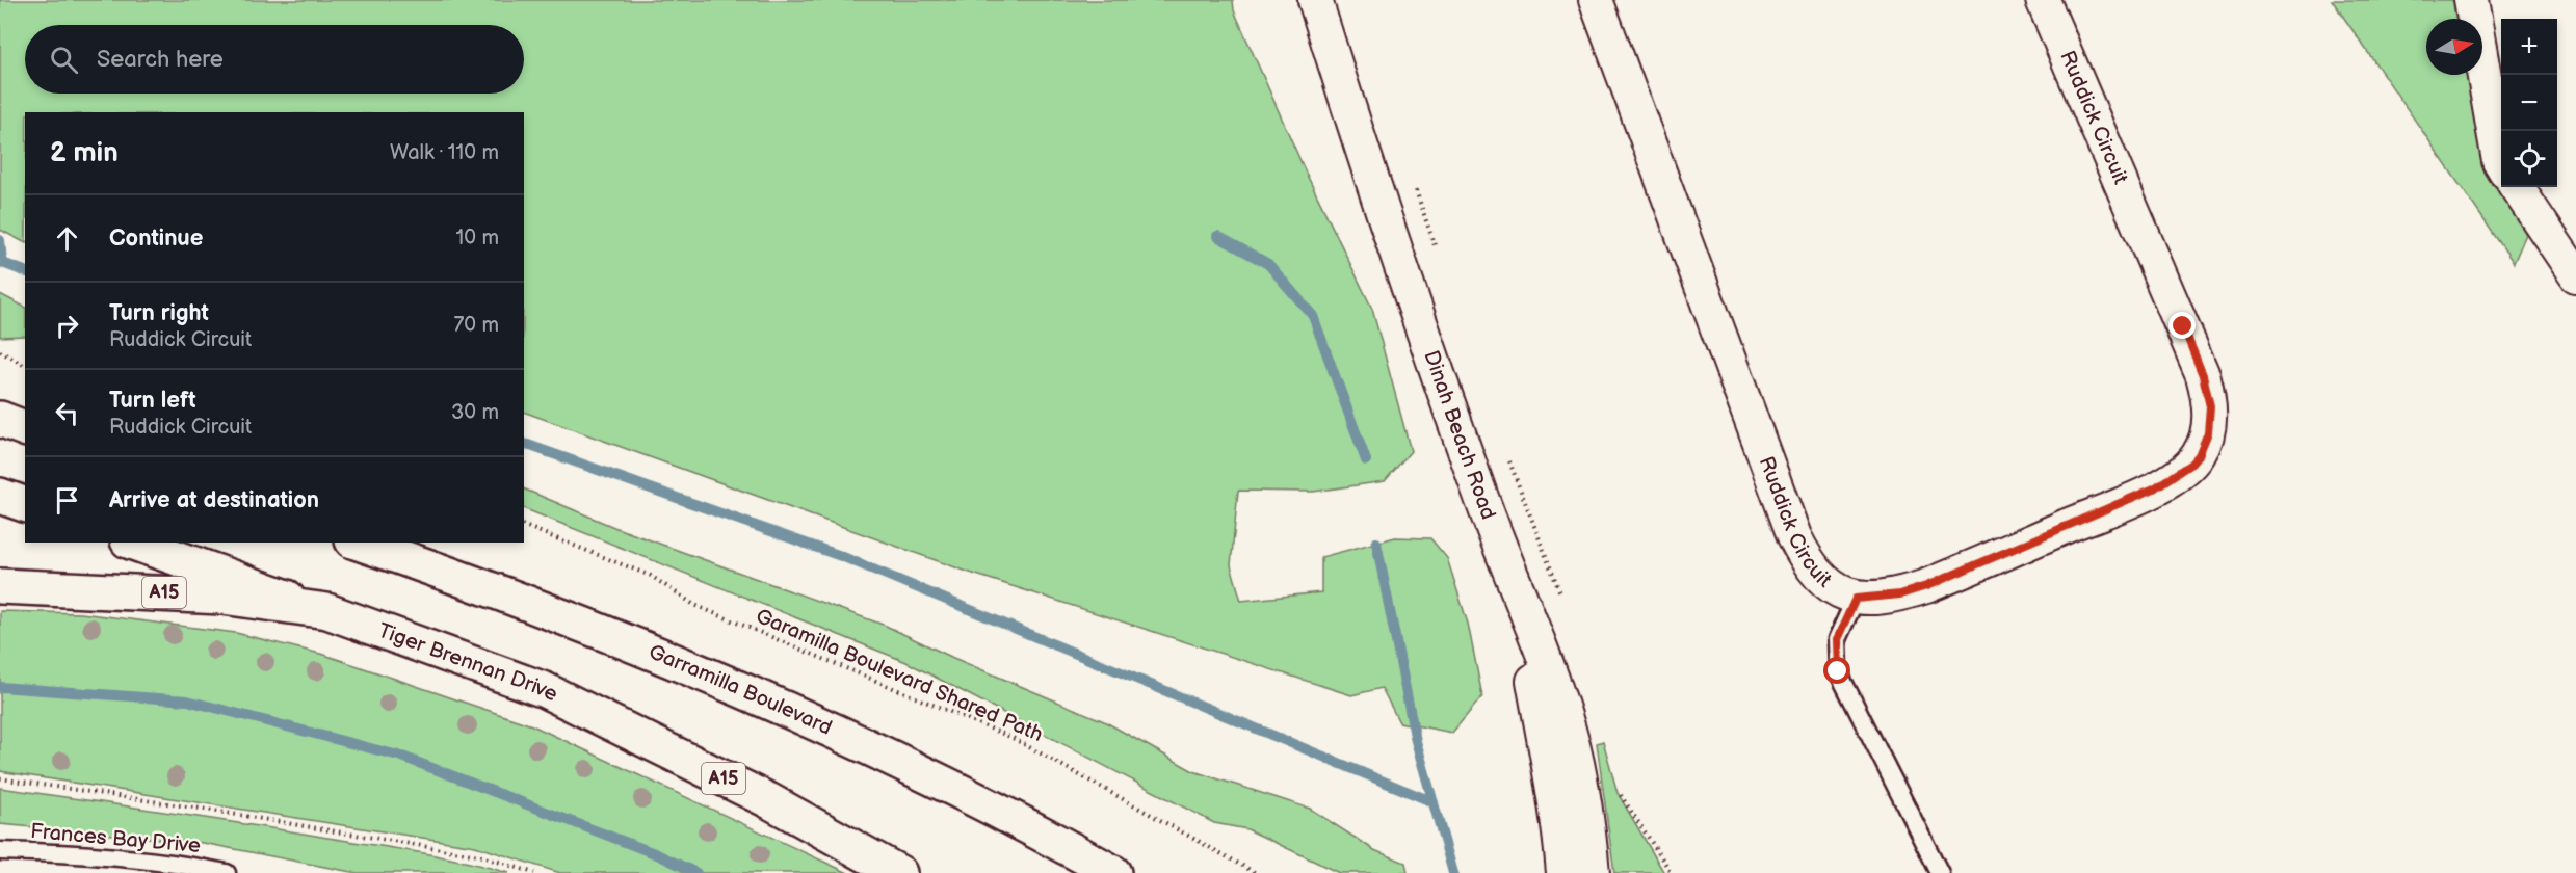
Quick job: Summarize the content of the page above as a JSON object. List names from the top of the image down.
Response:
{
  "streets": {
    "main road": ["A15", "Tiger Brennan Drive", "Garramilla Boulevard"],
    "street": ["Ruddick Circuit", "Dinah Beach Road"],
    "lane": ["Frances Bay Drive"],
    "path": ["Garamilla Boulevard Shared Path"]
  },
  "north": "right",
  "page": {
    "map_buttons": ["+", "−"],
    "search": "Search here",
    "heading": ["2 min", "Walk · 110 m"],
    "list": [
      ["Continue", "10 m"],
      ["Turn right", "Ruddick Circuit", "70 m"],
      ["Turn left", "Ruddick Circuit", "30 m"],
      "Arrive at destination"
    ]
  }
}
